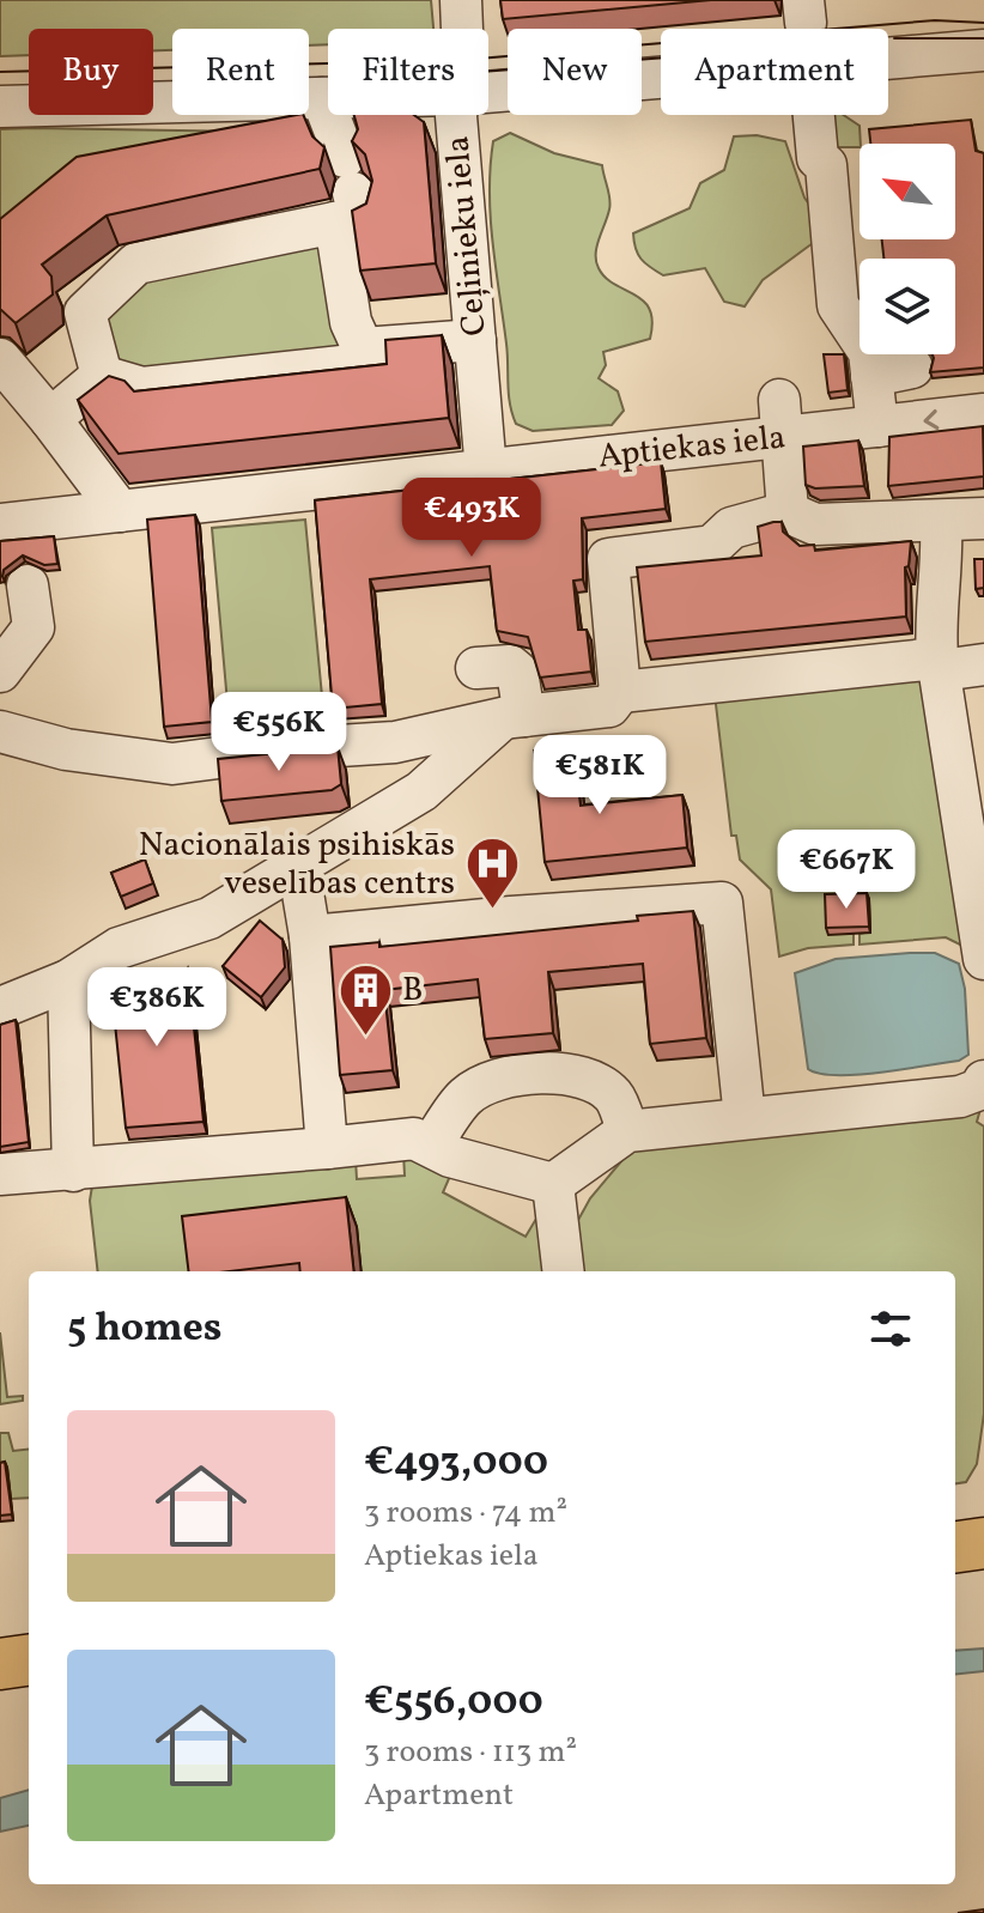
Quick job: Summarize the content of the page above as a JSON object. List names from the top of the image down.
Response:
{
  "streets": {
    "street": ["Ceļinieku iela", "Aptiekas iela"]
  },
  "crossings": [
    ["Ceļinieku iela", "Aptiekas iela"]
  ],
  "places": {
    "hospital": ["Nacionālais psihiskās veselības centrs"],
    "building": ["B"]
  },
  "north": "top left",
  "page": {
    "chip": [
      "Buy",
      "Rent",
      "Filters",
      "New",
      "Apartment"
    ],
    "price": [
      "€493K",
      "€556K",
      "€581K",
      "€667K",
      "€386K"
    ],
    "heading": "5 homes",
    "list": [
      {
        "name": "€493,000",
        "note": "3 rooms · 74 m² · Aptiekas iela"
      },
      {
        "name": "€556,000",
        "note": "3 rooms · 113 m² · Apartment"
      }
    ]
  }
}
